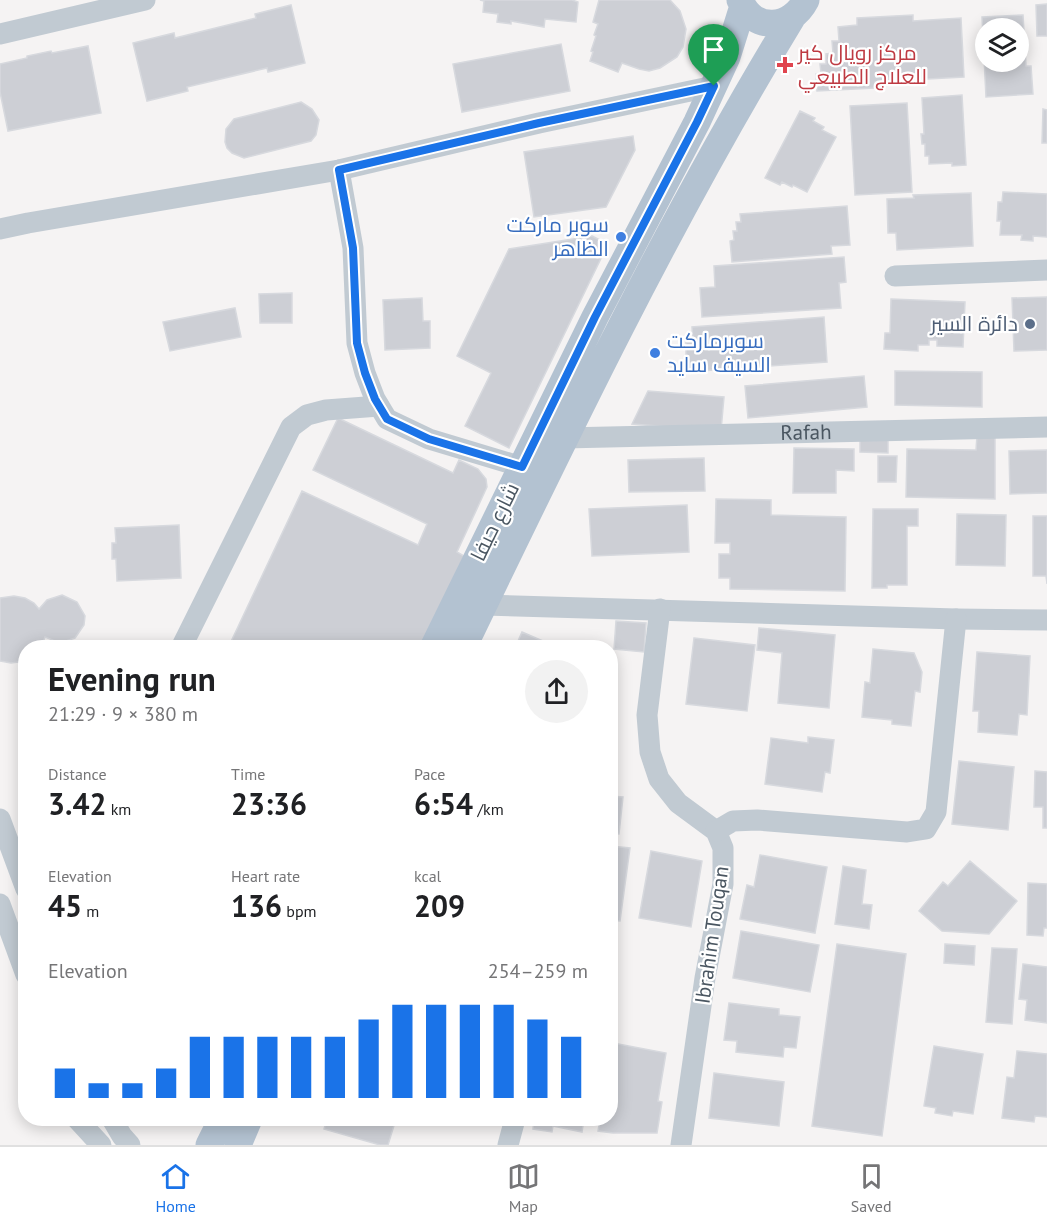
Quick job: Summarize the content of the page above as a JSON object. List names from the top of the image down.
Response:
{
  "streets": {
    "main road": ["شارع حيفا"],
    "street": ["Rafah", "Ibrahim Touqan"]
  },
  "places": {
    "health": ["مركز رويال كير للعلاج الطبيعي"],
    "other": ["سوبر ماركت الظاهر", "دائرة السير", "سوبرماركت السيف سايد"]
  },
  "page": {
    "heading": ["Evening run", "21:29 · 9 × 380 m"],
    "stats": [
      ["Distance", "3.42 km"],
      ["Time", "23:36"],
      ["Pace", "6:54 /km"],
      ["Elevation", "45 m"],
      ["Heart rate", "136 bpm"],
      ["kcal", "209"]
    ],
    "chart": ["Elevation", "254–259 m"],
    "tabs": ["Home", "Map", "Saved"]
  }
}
